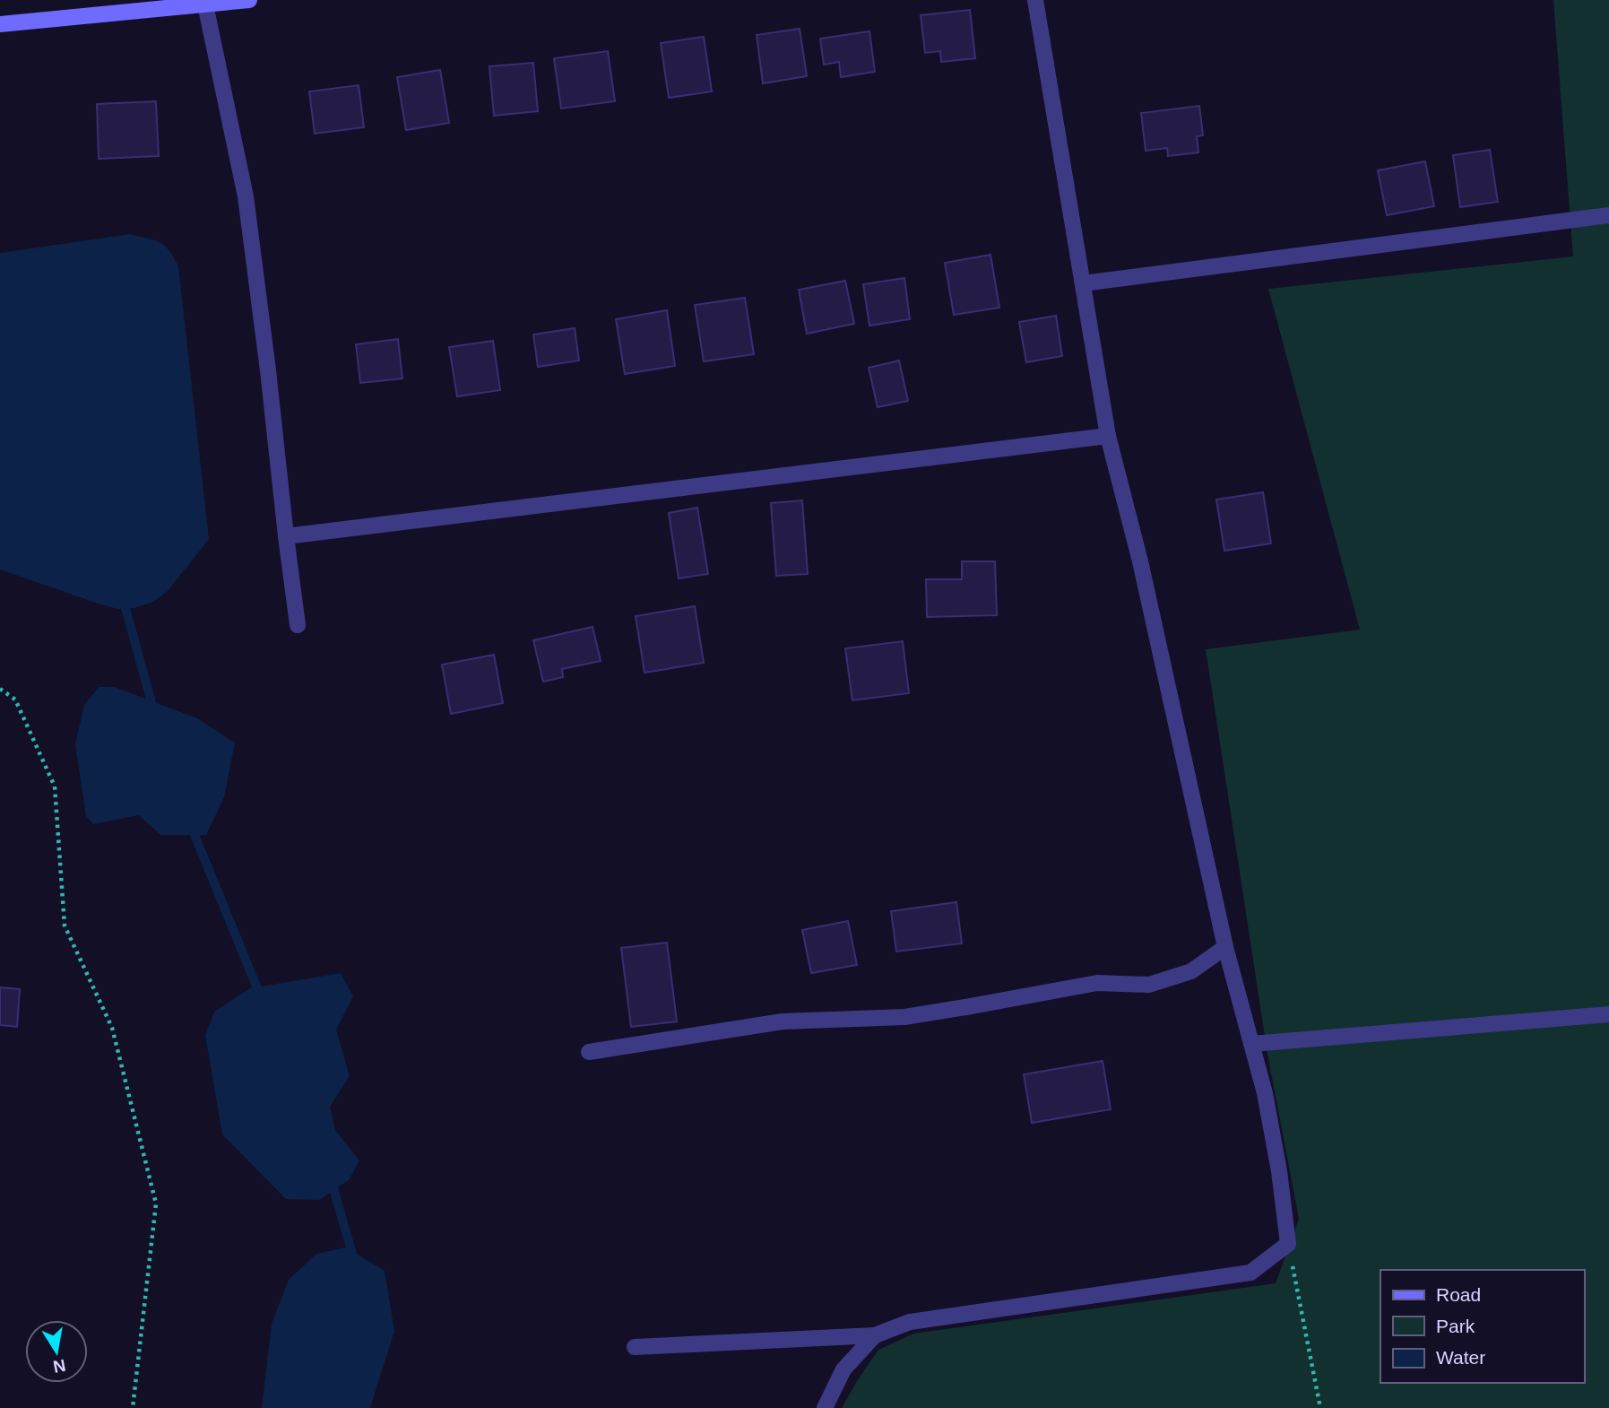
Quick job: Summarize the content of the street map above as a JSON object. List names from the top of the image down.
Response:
{
  "legend": ["Road", "Park", "Water"],
  "north": "bottom"
}
